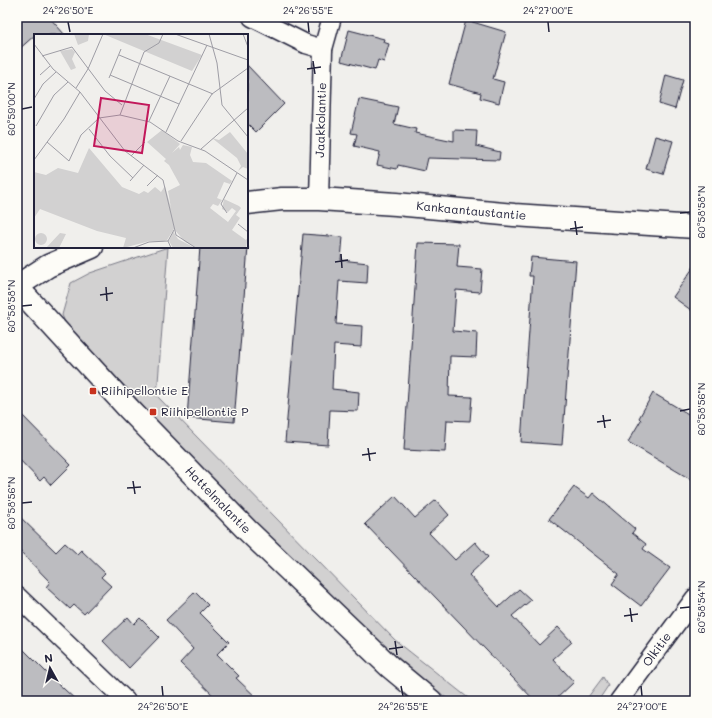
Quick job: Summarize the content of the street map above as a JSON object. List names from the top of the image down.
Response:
{
  "streets": {
    "street": [
      "Jaakkolantie",
      "Kankaantaustantie",
      "Hattelmalantie",
      "Olkitie"
    ]
  },
  "crossings": [
    ["Jaakkolantie", "Kankaantaustantie"]
  ],
  "places": {
    "transit": ["Riihipellontie E", "Riihipellontie P"]
  },
  "north": "top",
  "coordinates": [
    "24°26'50\"E",
    "24°26'55\"E",
    "24°27'00\"E",
    "60°59'00\"N",
    "60°58'58\"N",
    "60°58'56\"N",
    "60°58'54\"N"
  ]
}
